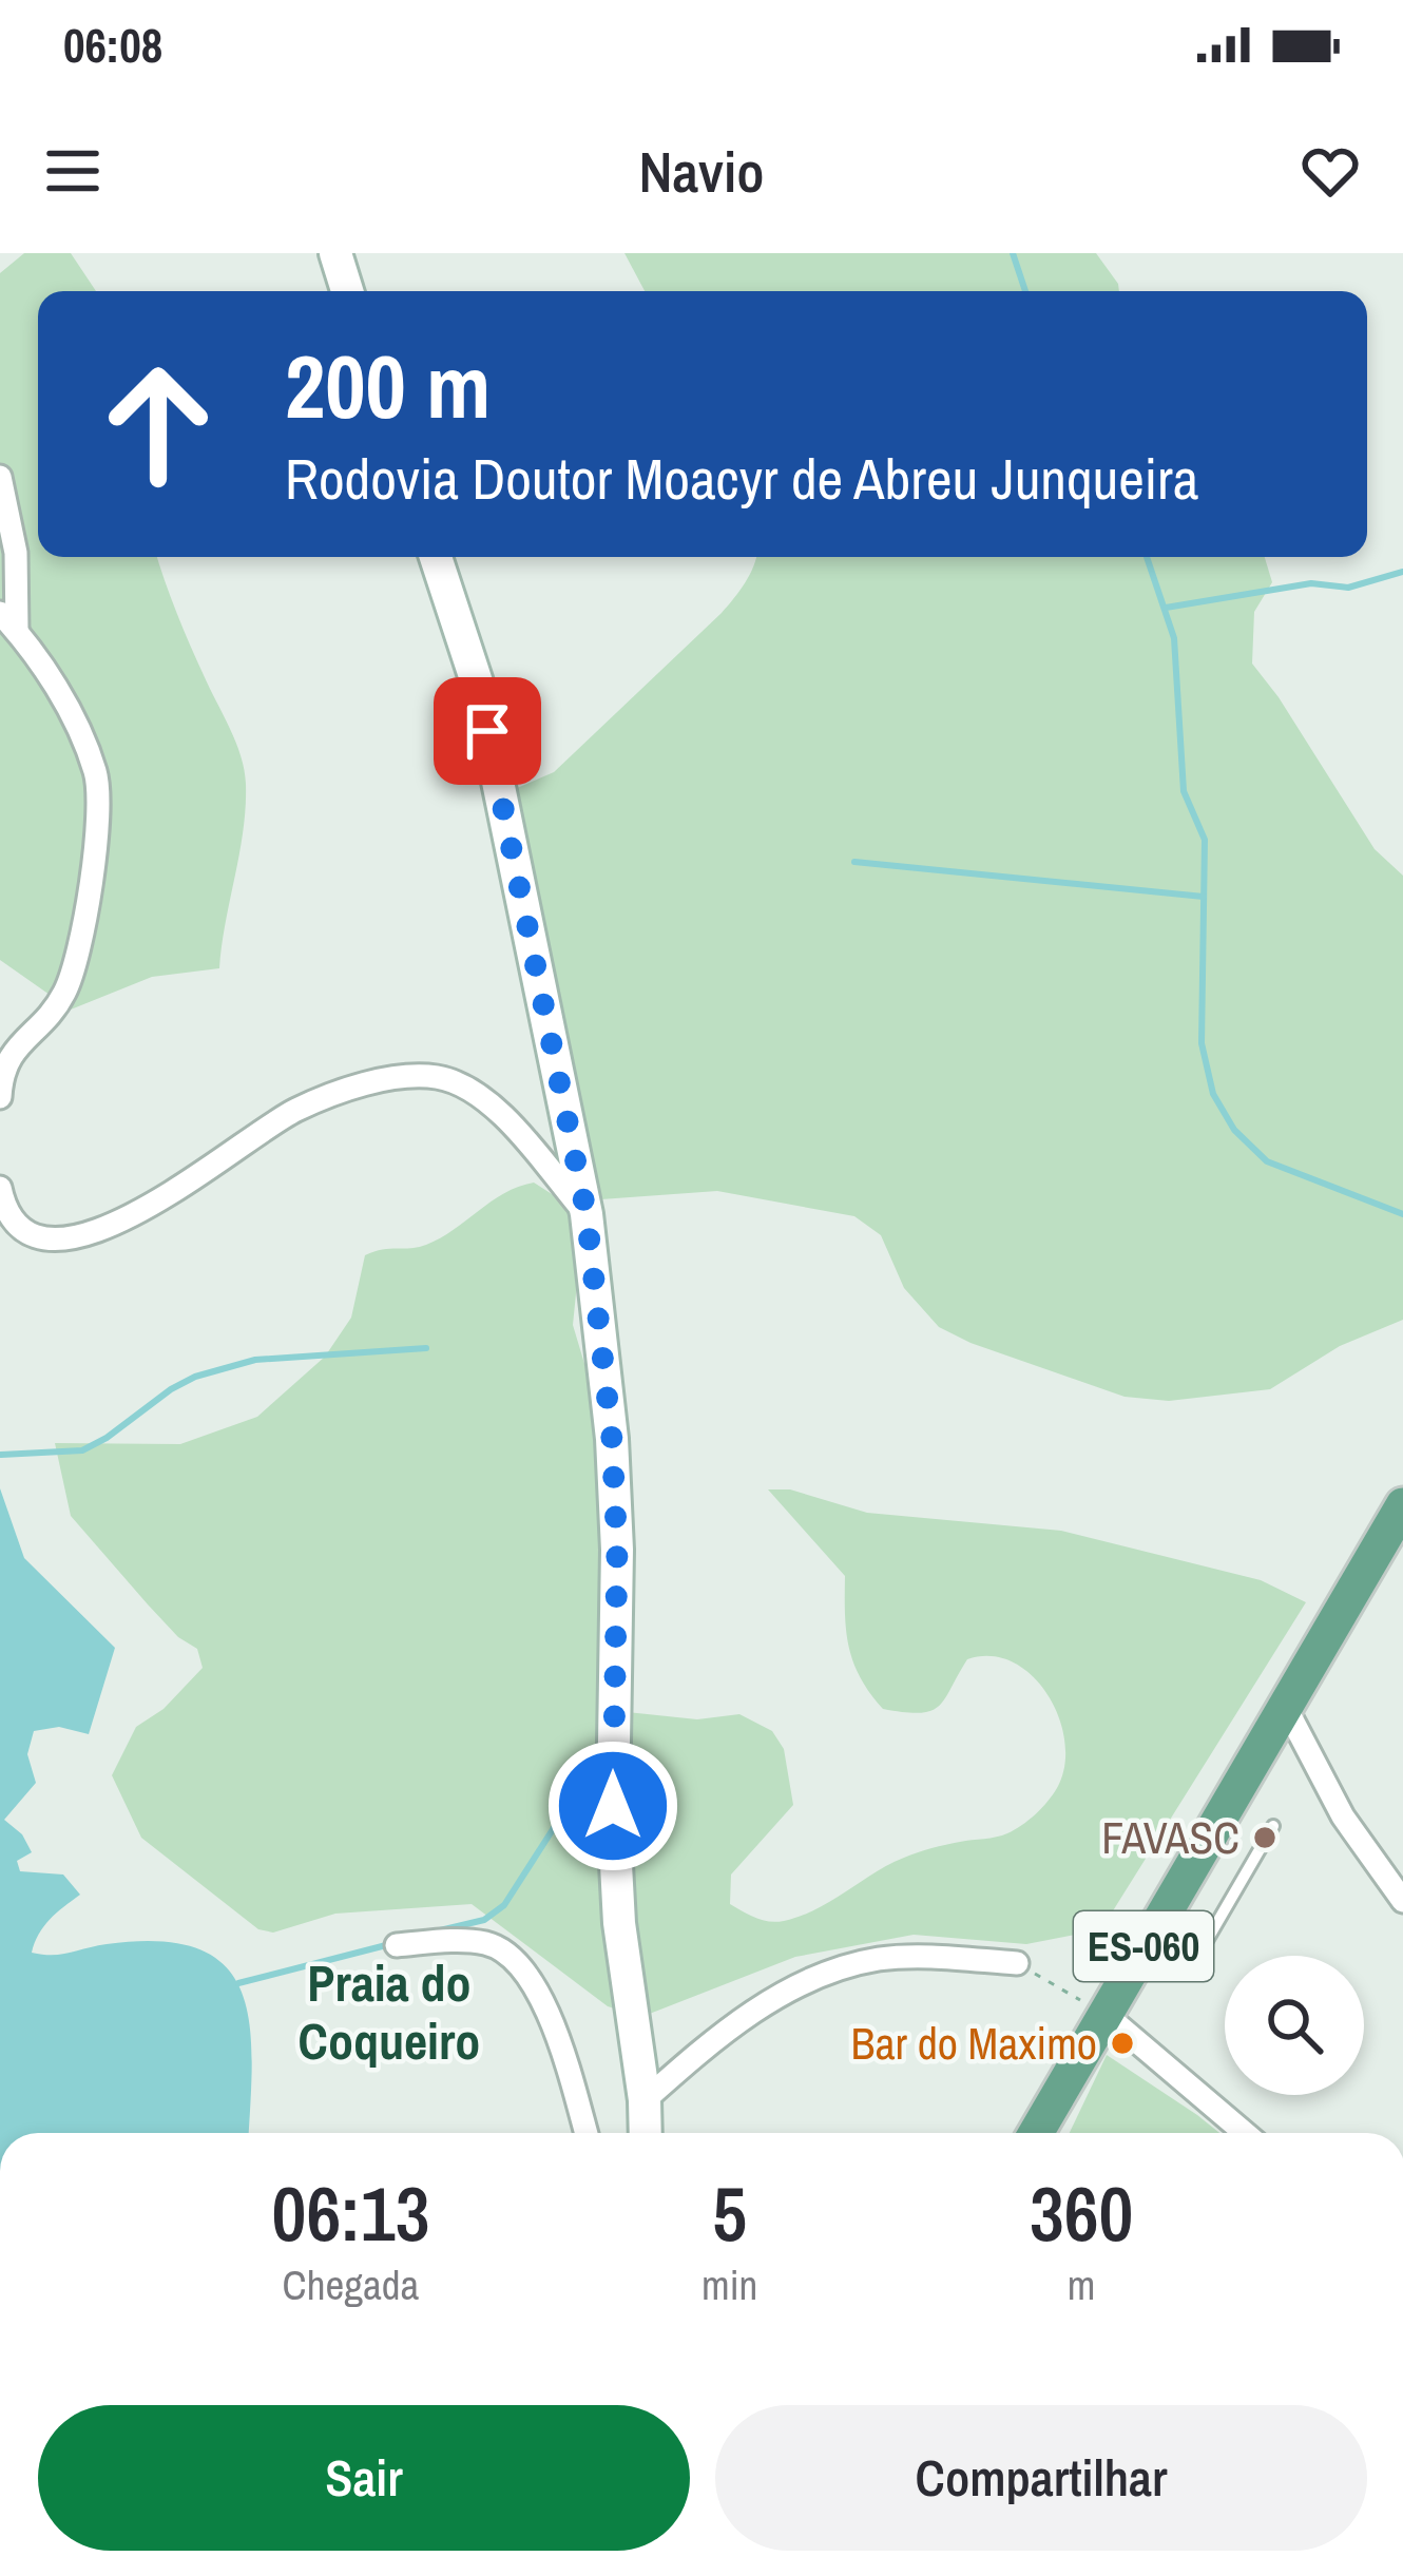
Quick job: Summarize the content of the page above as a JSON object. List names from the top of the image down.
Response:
{
  "streets": {
    "main road": ["ES-060"]
  },
  "districts": ["Praia do Coqueiro"],
  "places": ["FAVASC", "Bar do Maximo"],
  "page": {
    "status": "06:08",
    "header": "Navio",
    "turn": ["200 m", "Rodovia Doutor Moacyr de Abreu Junqueira"],
    "eta": [
      "06:13",
      "Chegada",
      "5",
      "min",
      "360",
      "m"
    ],
    "buttons": ["Sair", "Compartilhar"]
  }
}
